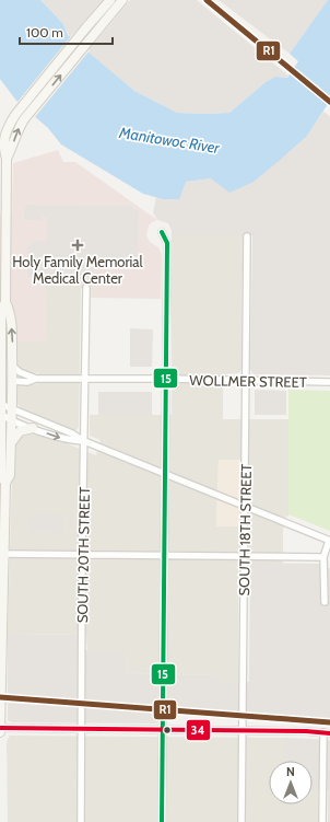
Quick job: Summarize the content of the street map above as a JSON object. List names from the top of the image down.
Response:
{
  "streets": {
    "street": ["WOLLMER STREET", "SOUTH 18TH STREET", "SOUTH 20TH STREET"]
  },
  "crossings": [
    ["WOLLMER STREET", "SOUTH 18TH STREET"],
    ["WOLLMER STREET", "SOUTH 20TH STREET"]
  ],
  "water": ["Manitowoc River"],
  "places": {
    "health": ["Holy Family Memorial Medical Center"]
  },
  "lines": ["transit line R1", "transit line 15", "transit line 34"],
  "scale_bar": "100 m",
  "north": "top"
}
